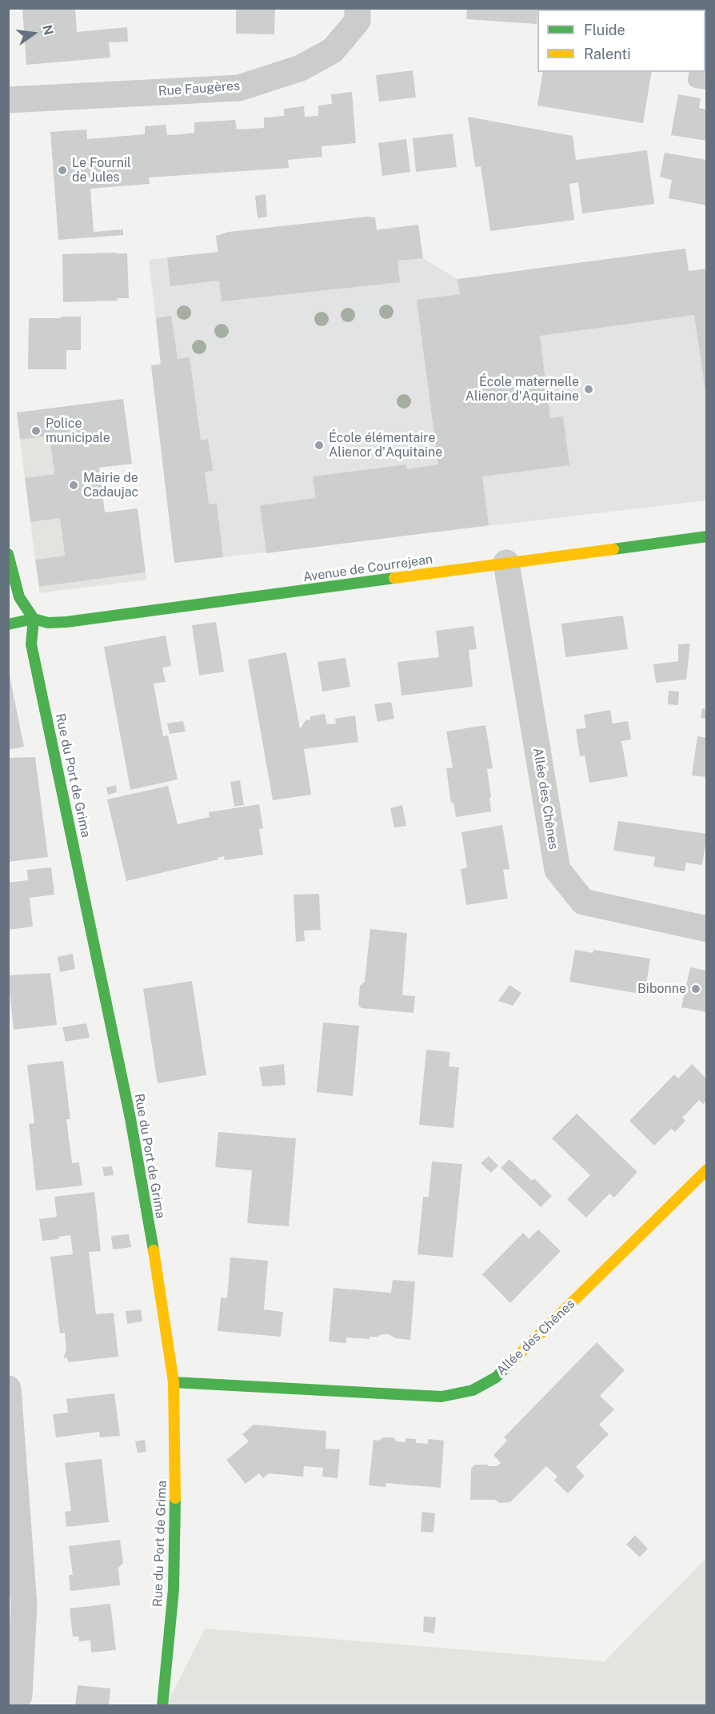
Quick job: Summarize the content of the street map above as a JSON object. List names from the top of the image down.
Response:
{
  "streets": {
    "street": [
      "Rue Faugères",
      "Avenue de Courrejean",
      "Rue du Port de Grima",
      "Allée des Chênes"
    ]
  },
  "crossings": [
    ["Avenue de Courrejean", "Rue du Port de Grima"],
    ["Avenue de Courrejean", "Allée des Chênes"],
    ["Rue du Port de Grima", "Allée des Chênes"]
  ],
  "places": [
    "Le Fournil de Jules",
    "École maternelle Alienor d'Aquitaine",
    "Police municipale",
    "École élémentaire Alienor d'Aquitaine",
    "Mairie de Cadaujac",
    "Bibonne"
  ],
  "legend": ["Fluide", "Ralenti"],
  "north": "right"
}
